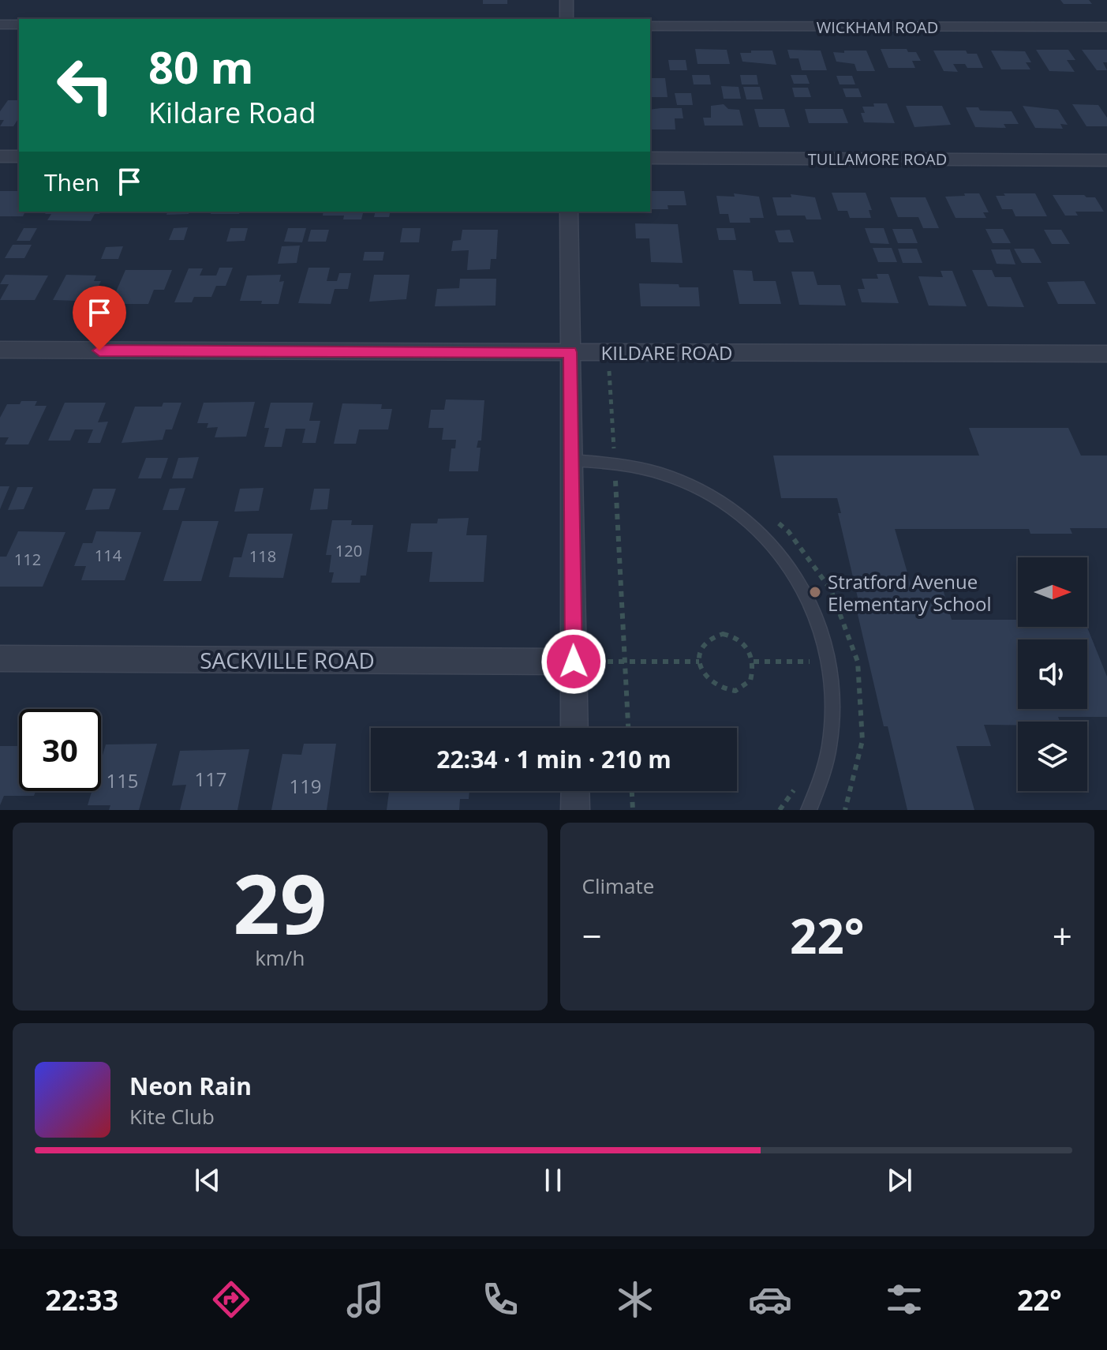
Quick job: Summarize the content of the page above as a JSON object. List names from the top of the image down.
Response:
{
  "streets": {
    "street": [
      "WICKHAM ROAD",
      "TULLAMORE ROAD",
      "KILDARE ROAD",
      "SACKVILLE ROAD"
    ]
  },
  "places": ["Stratford Avenue Elementary School"],
  "house_numbers": [
    "120",
    "114",
    "118",
    "112",
    "117",
    "115",
    "119"
  ],
  "north": "right",
  "page": {
    "turn": ["80 m", "Kildare Road"],
    "then": "Then",
    "limit": "30",
    "trip": "22:34 · 1 min · 210 m",
    "tile": [
      ["29", "km/h"],
      "Climate"
    ],
    "heat": ["−", "22°", "+"],
    "song": ["Neon Rain", "Kite Club"],
    "tabs": ["22:33", "22°"]
  }
}
